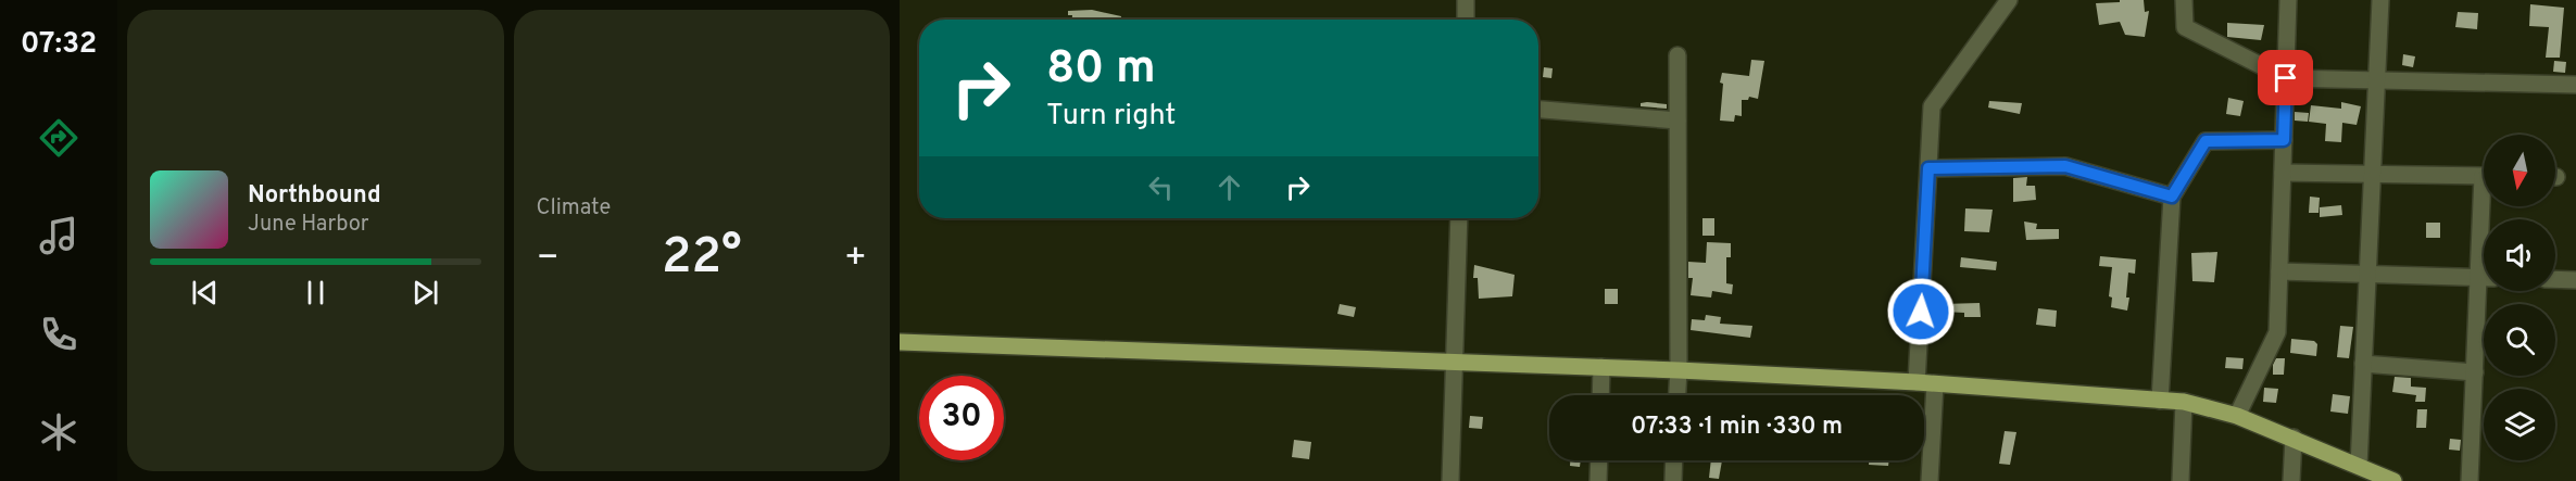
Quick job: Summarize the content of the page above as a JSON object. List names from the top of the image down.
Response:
{
  "north": "bottom",
  "page": {
    "tabs": "07:32",
    "tile": "Climate",
    "turn": ["80 m", "Turn right"],
    "song": ["Northbound", "June Harbor"],
    "heat": ["−", "22°", "+"],
    "limit": "30",
    "trip": "07:33 · 1 min · 330 m"
  }
}
